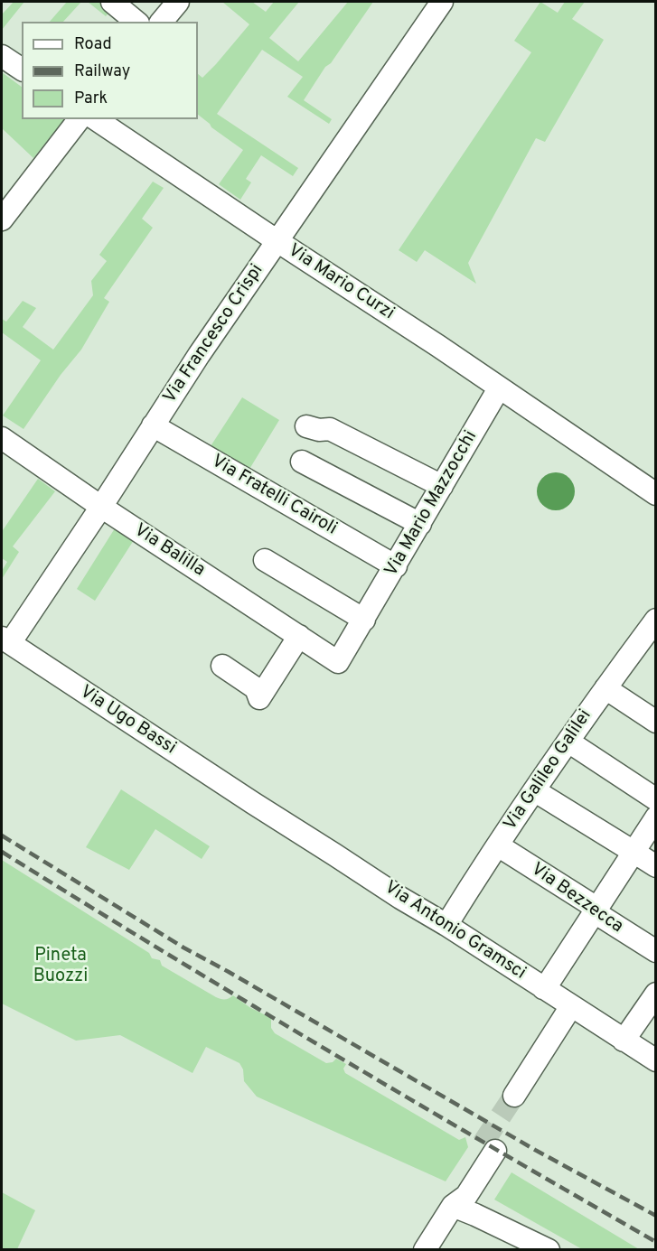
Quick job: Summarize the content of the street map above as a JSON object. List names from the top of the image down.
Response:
{
  "streets": {
    "street": [
      "Via Mario Curzi",
      "Via Francesco Crispi",
      "Via Fratelli Cairoli",
      "Via Mario Mazzocchi",
      "Via Balilla",
      "Via Ugo Bassi",
      "Via Galileo Galilei",
      "Via Bezzecca",
      "Via Antonio Gramsci"
    ]
  },
  "crossings": [
    ["Via Mario Curzi", "Via Francesco Crispi"],
    ["Via Mario Curzi", "Via Mario Mazzocchi"],
    ["Via Francesco Crispi", "Via Fratelli Cairoli"],
    ["Via Francesco Crispi", "Via Balilla"],
    ["Via Francesco Crispi", "Via Ugo Bassi"],
    ["Via Fratelli Cairoli", "Via Mario Mazzocchi"],
    ["Via Mario Mazzocchi", "Via Balilla"],
    ["Via Ugo Bassi", "Via Antonio Gramsci"],
    ["Via Galileo Galilei", "Via Bezzecca"],
    ["Via Galileo Galilei", "Via Antonio Gramsci"]
  ],
  "parks": ["Pineta Buozzi"],
  "legend": ["Road", "Railway", "Park"]
}
